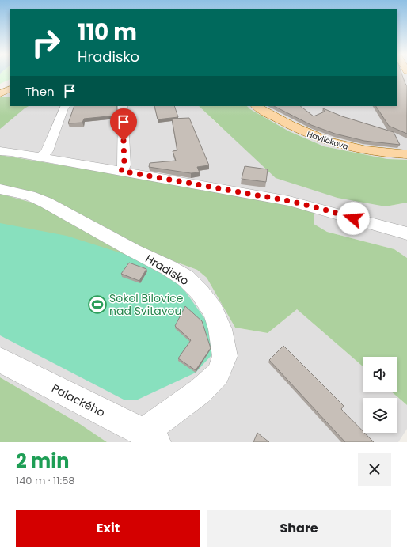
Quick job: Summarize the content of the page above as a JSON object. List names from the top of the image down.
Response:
{
  "streets": {
    "main road": ["Havlíčkova"],
    "street": ["Hradisko", "Palackého"]
  },
  "crossings": [
    ["Hradisko", "Palackého"]
  ],
  "places": {
    "sports": ["Sokol Bílovice nad Svitavou"]
  },
  "page": {
    "turn": ["110 m", "Hradisko"],
    "then": "Then",
    "heading": ["2 min", "140 m · 11:58"],
    "buttons": ["Exit", "Share"]
  }
}
